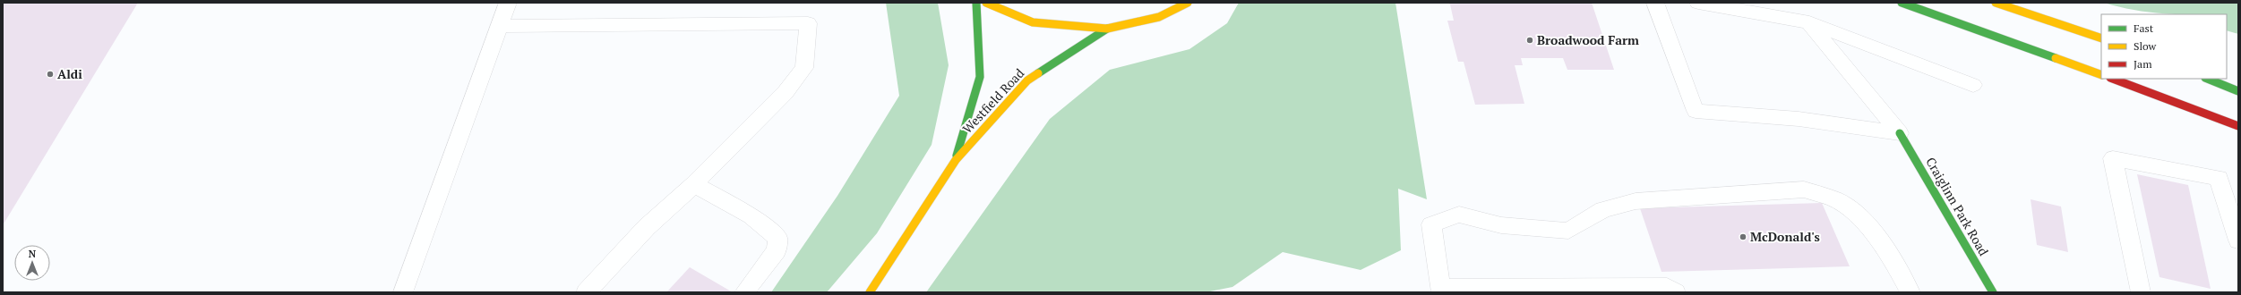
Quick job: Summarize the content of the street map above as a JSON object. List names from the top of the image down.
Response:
{
  "streets": {
    "main road": ["Westfield Road", "Craiglinn Park Road"]
  },
  "places": ["Broadwood Farm", "Aldi", "McDonald's"],
  "legend": ["Fast", "Slow", "Jam"],
  "north": "top"
}
